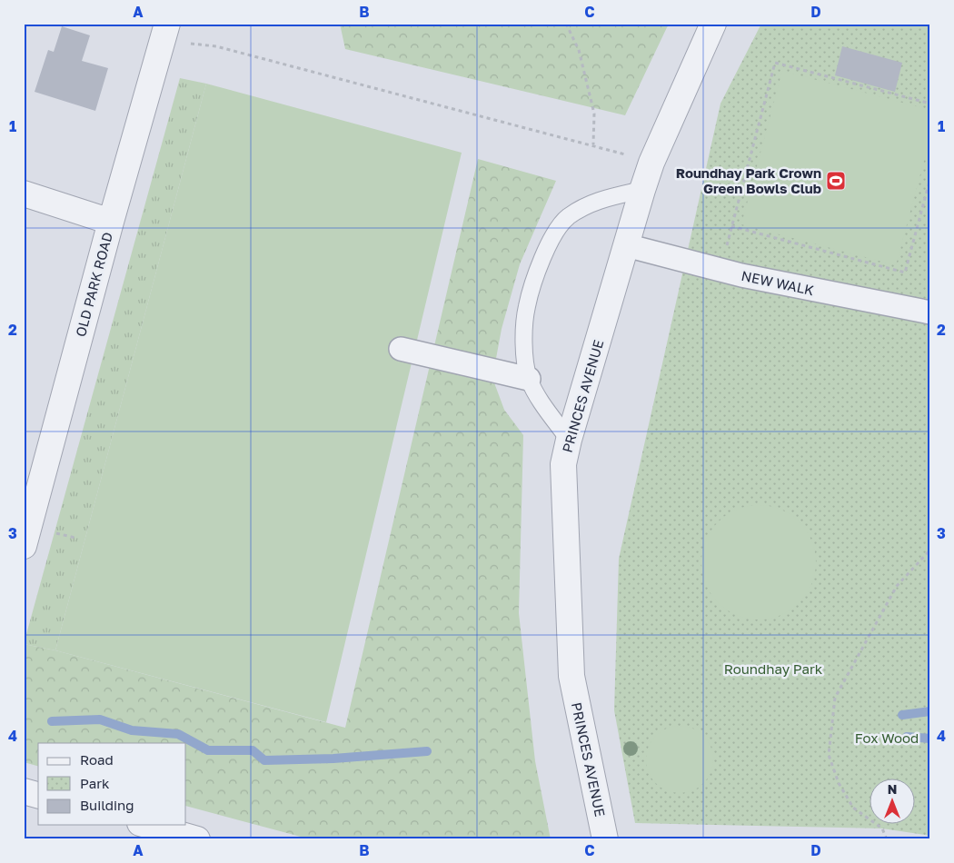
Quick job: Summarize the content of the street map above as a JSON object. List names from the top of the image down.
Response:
{
  "streets": {
    "street": ["NEW WALK", "OLD PARK ROAD", "PRINCES AVENUE"]
  },
  "crossings": [
    ["NEW WALK", "PRINCES AVENUE"]
  ],
  "parks": ["Roundhay Park", "Fox Wood"],
  "places": {
    "sports": ["Roundhay Park Crown Green Bowls Club"]
  },
  "legend": ["Road", "Park", "Building"],
  "north": "top",
  "grid": {
    "columns": [
      "A",
      "B",
      "C",
      "D"
    ],
    "rows": [
      "1",
      "2",
      "3",
      "4"
    ]
  }
}
